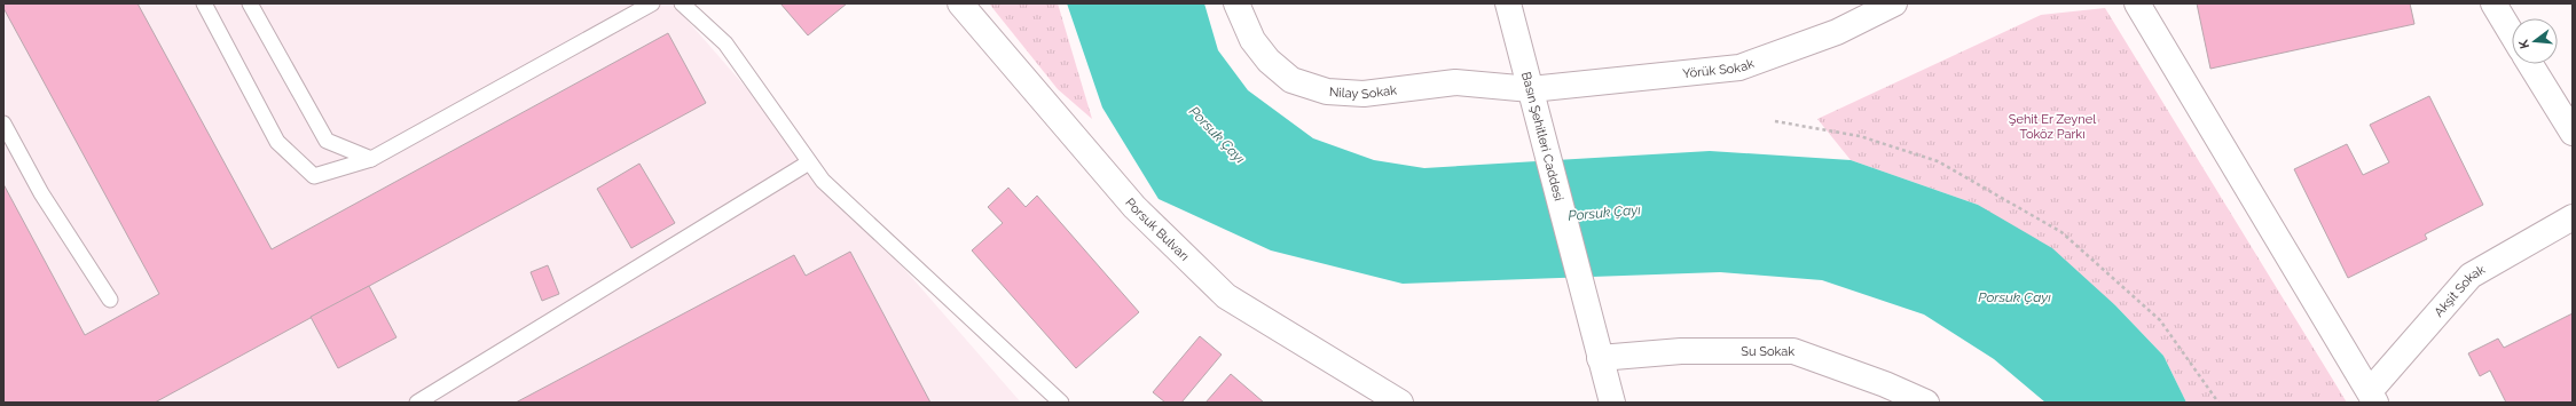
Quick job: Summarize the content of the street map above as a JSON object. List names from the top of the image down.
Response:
{
  "streets": {
    "street": [
      "Yörük Sokak",
      "Nilay Sokak",
      "Basın Şehitleri Caddesi",
      "Porsuk Bulvarı",
      "Akşit Sokak",
      "Su Sokak"
    ]
  },
  "crossings": [
    ["Yörük Sokak", "Nilay Sokak"],
    ["Yörük Sokak", "Basın Şehitleri Caddesi"],
    ["Nilay Sokak", "Basın Şehitleri Caddesi"],
    ["Basın Şehitleri Caddesi", "Su Sokak"]
  ],
  "water": ["Porsuk Çayı"],
  "parks": ["Şehit Er Zeynel Toköz Parkı"],
  "north": "left"
}
